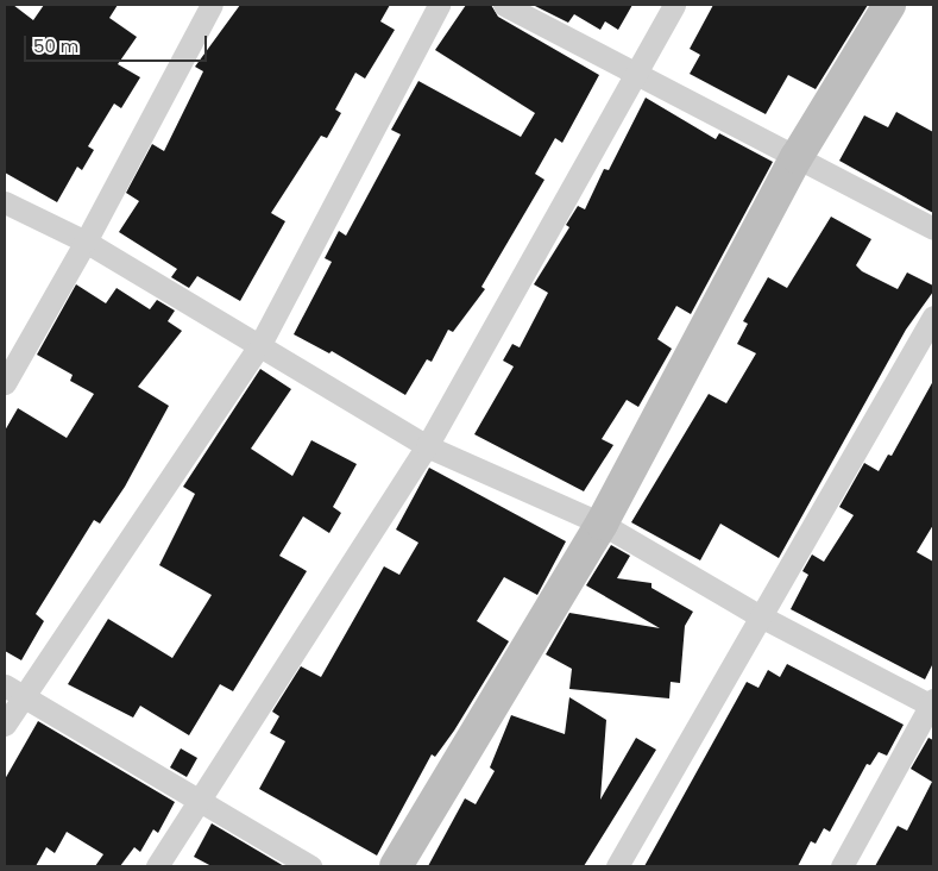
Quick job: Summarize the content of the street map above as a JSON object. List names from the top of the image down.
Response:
{
  "scale_bar": "50 m"
}
